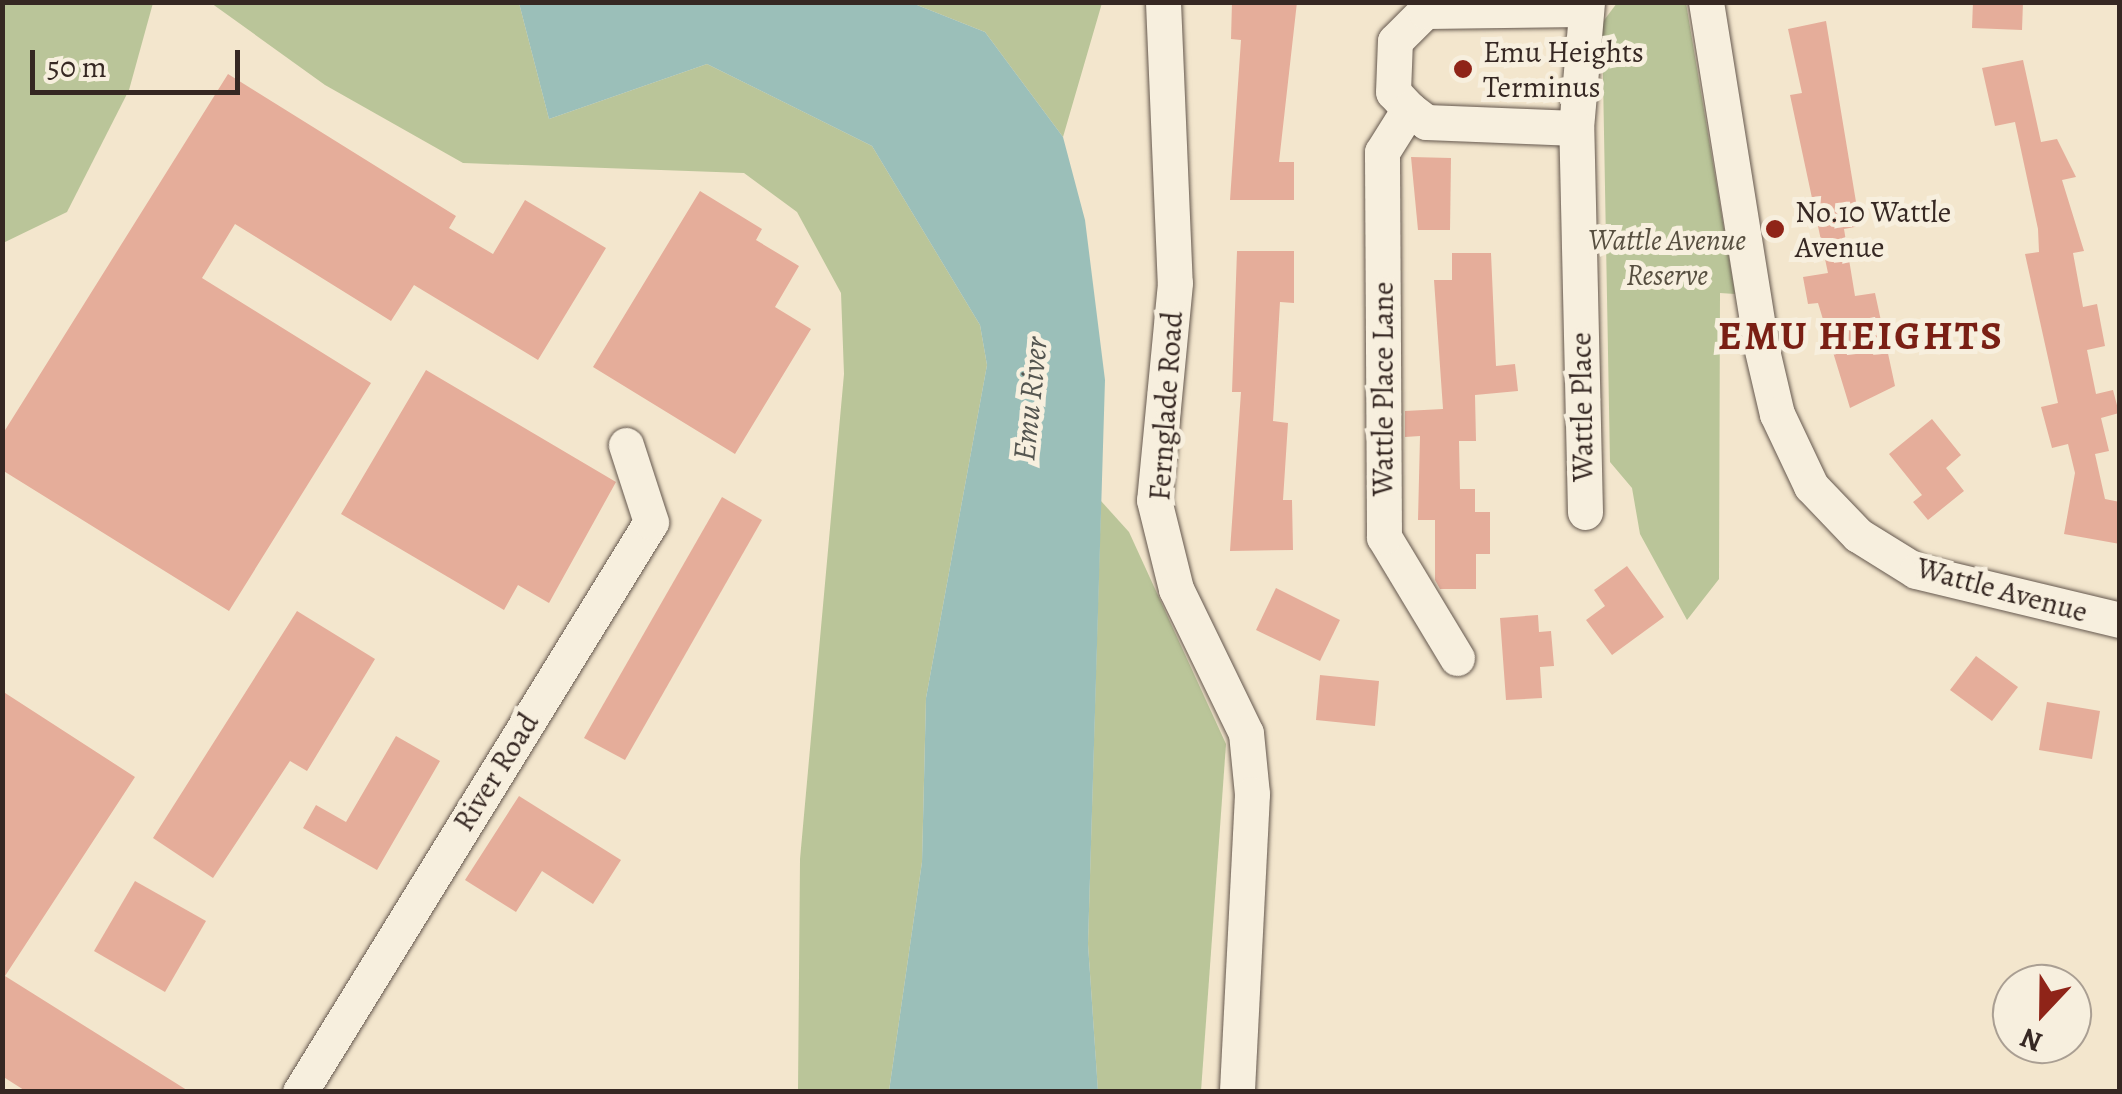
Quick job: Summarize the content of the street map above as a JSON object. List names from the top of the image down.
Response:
{
  "streets": {
    "street": [
      "Wattle Place Lane",
      "Fernglade Road",
      "Wattle Place",
      "Wattle Avenue",
      "River Road"
    ]
  },
  "districts": ["EMU HEIGHTS"],
  "water": ["Emu River"],
  "parks": ["Wattle Avenue Reserve"],
  "places": ["Emu Heights Terminus", "No.10 Wattle Avenue"],
  "scale_bar": "50 m",
  "north": "bottom"
}
